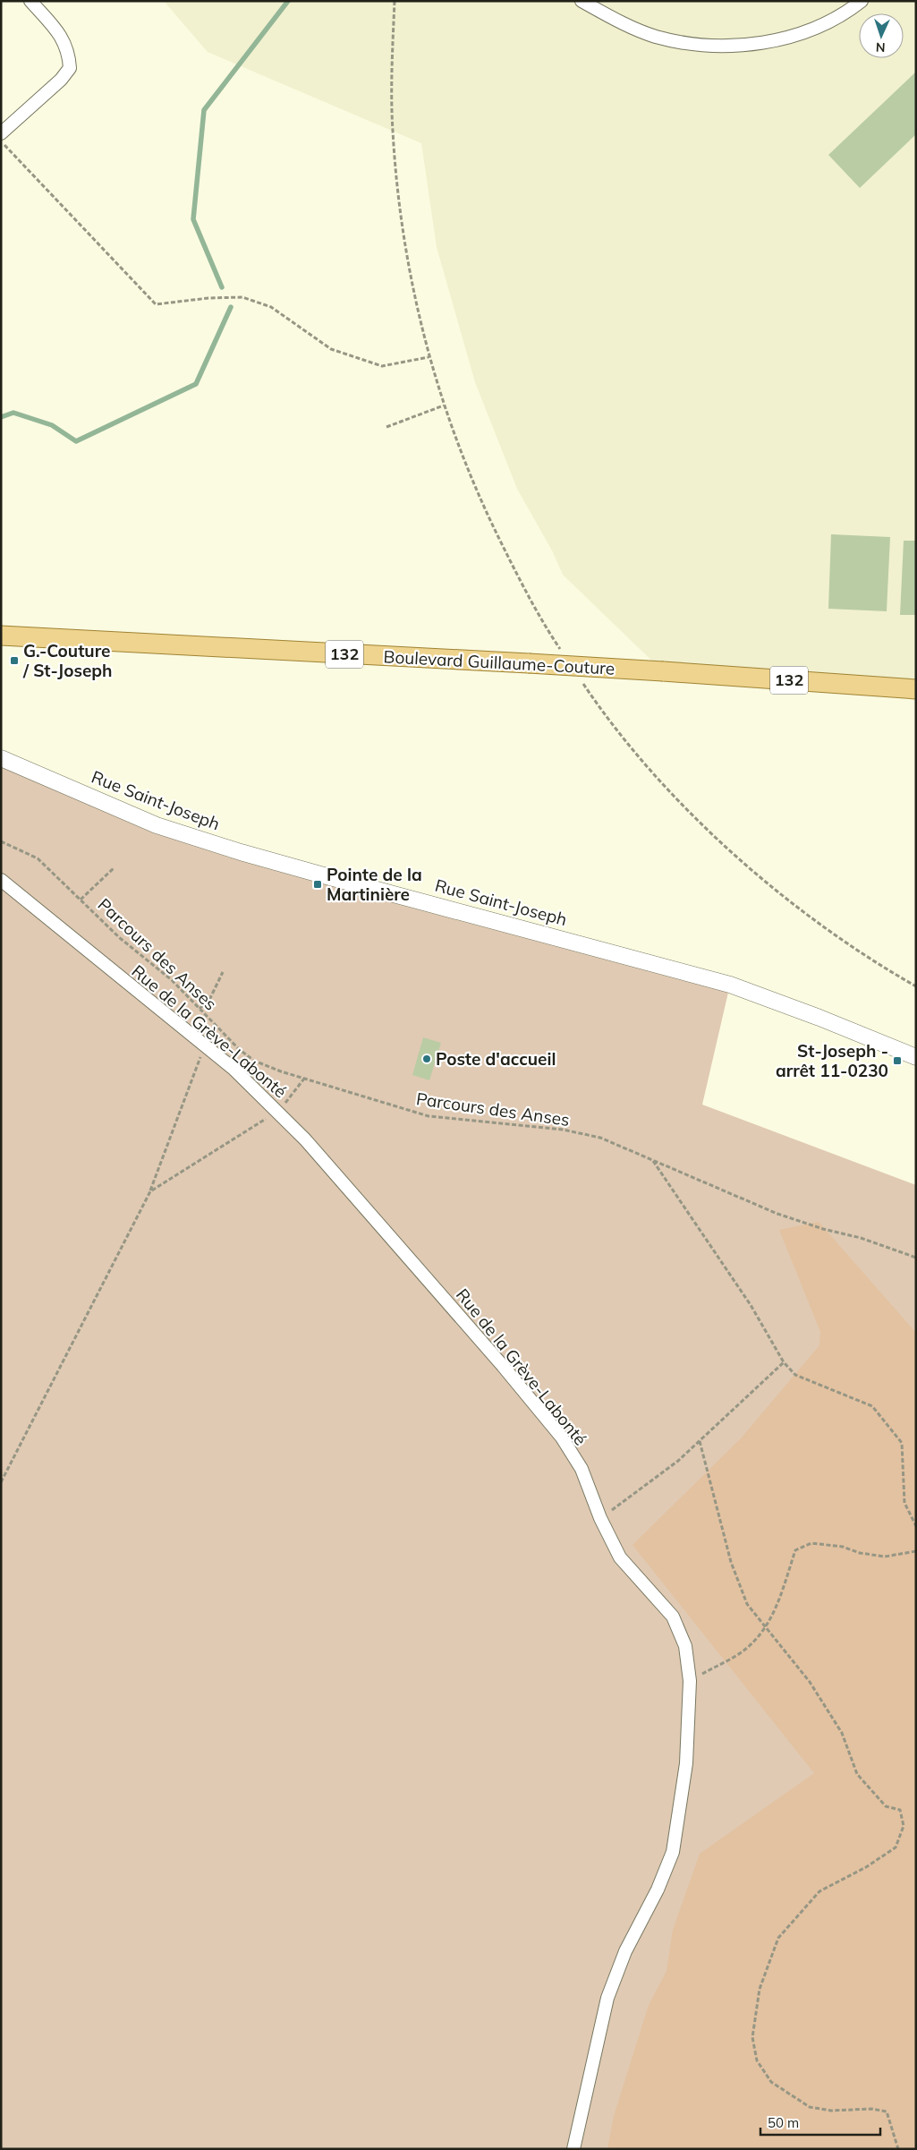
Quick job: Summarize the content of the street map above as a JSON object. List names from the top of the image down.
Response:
{
  "streets": {
    "main road": ["132", "Boulevard Guillaume-Couture"],
    "street": ["Rue Saint-Joseph", "Rue de la Grève-Labonté"],
    "path": ["Parcours des Anses"]
  },
  "places": {
    "transit": ["G.-Couture / St-Joseph", "Pointe de la Martinière", "St-Joseph - arrêt 11-0230"],
    "other": ["Poste d'accueil"]
  },
  "scale_bar": "50 m",
  "north": "bottom"
}
